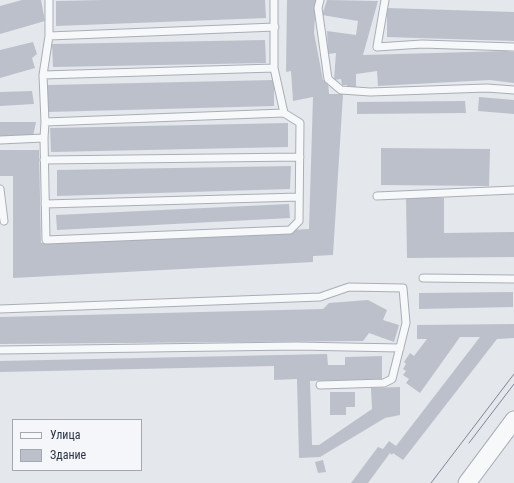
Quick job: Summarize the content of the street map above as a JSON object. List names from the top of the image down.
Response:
{
  "legend": ["Улица", "Здание"]
}
